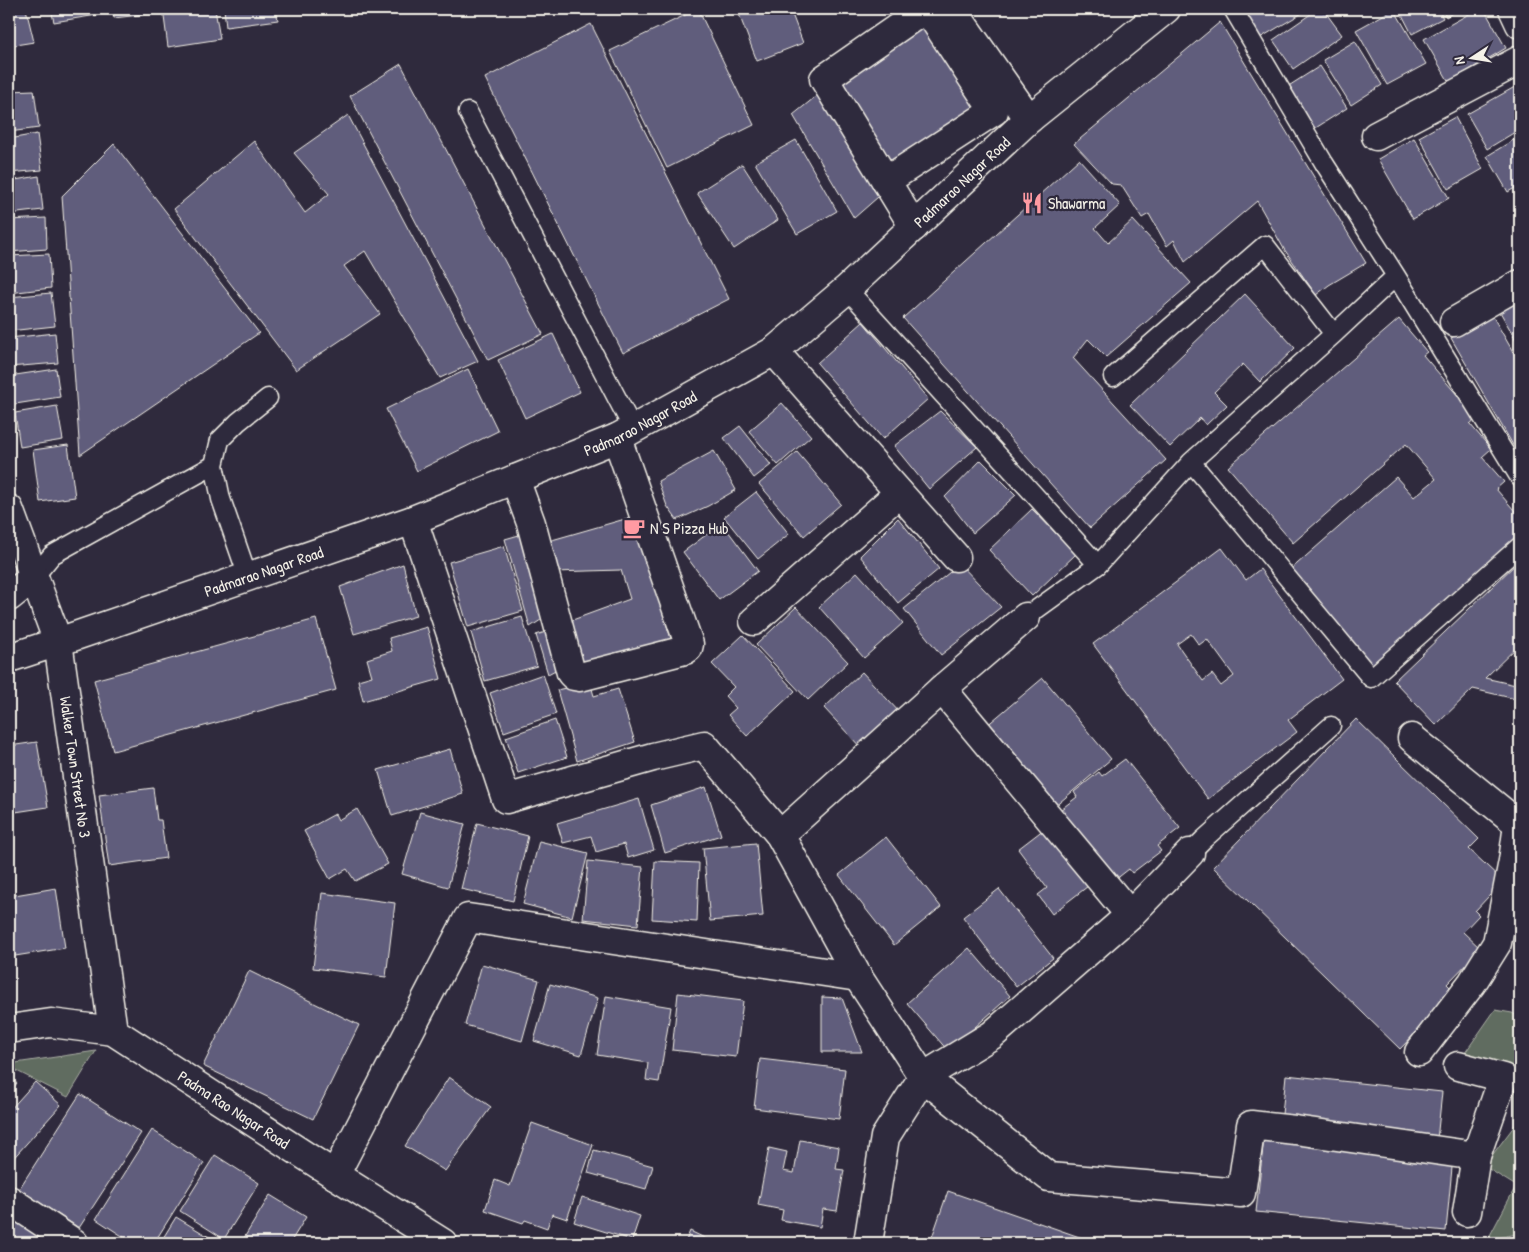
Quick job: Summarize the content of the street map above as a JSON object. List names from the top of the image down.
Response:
{
  "streets": {
    "street": ["Padmarao Nagar Road", "Walker Town Street No 3", "Padma Rao Nagar Road"]
  },
  "crossings": [
    ["Padmarao Nagar Road", "Walker Town Street No 3"],
    ["Walker Town Street No 3", "Padma Rao Nagar Road"]
  ],
  "places": {
    "restaurant": ["Shawarma"],
    "cafe": ["N S Pizza Hub"]
  },
  "north": "left"
}
